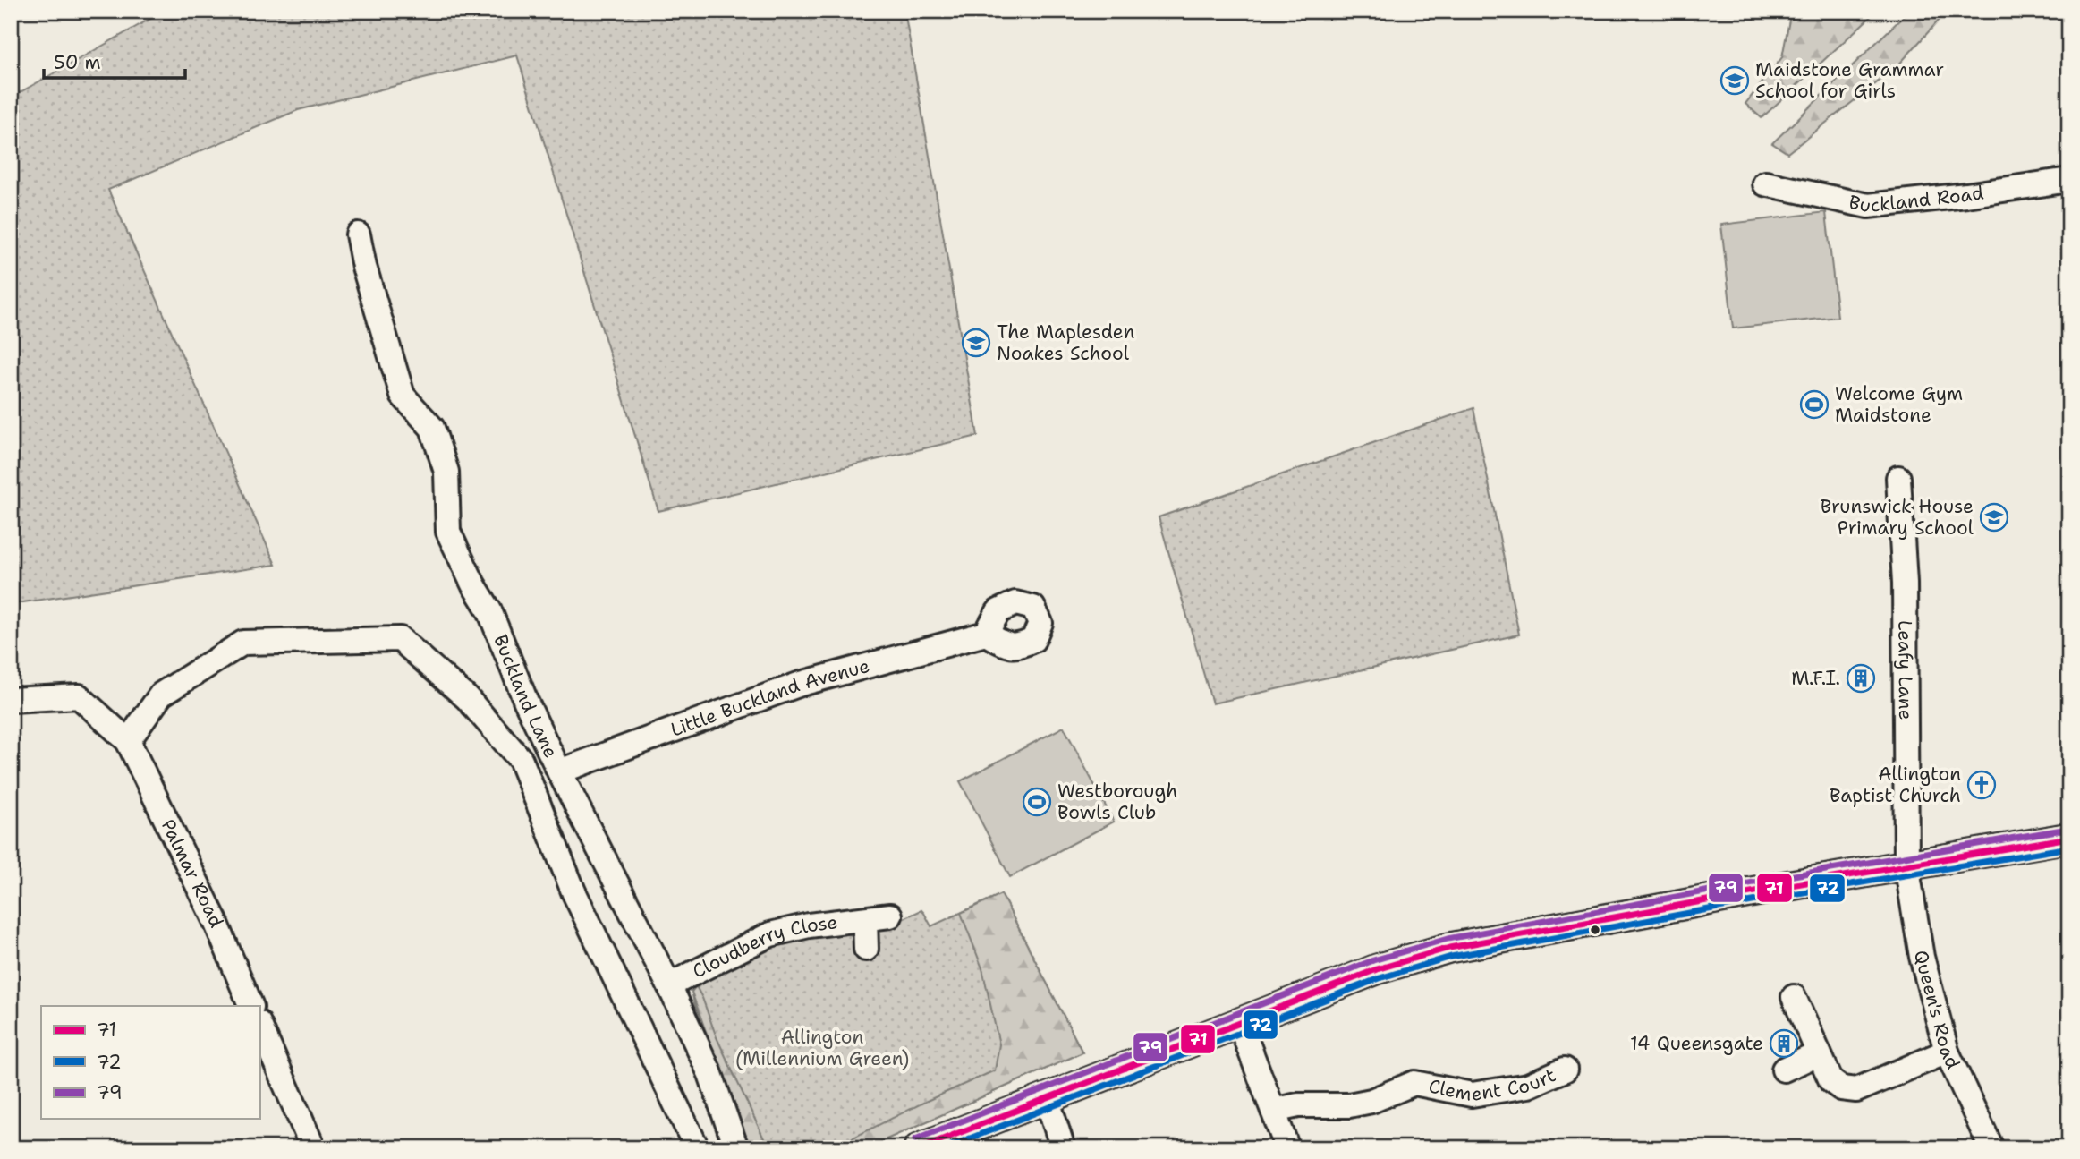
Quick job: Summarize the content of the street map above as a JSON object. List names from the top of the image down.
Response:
{
  "streets": {
    "street": [
      "Buckland Road",
      "Leafy Lane",
      "Buckland Lane",
      "Little Buckland Avenue",
      "Palmar Road",
      "Cloudberry Close",
      "Queen's Road",
      "Clement Court"
    ]
  },
  "crossings": [
    ["Leafy Lane", "Queen's Road"],
    ["Buckland Lane", "Little Buckland Avenue"],
    ["Buckland Lane", "Palmar Road"],
    ["Buckland Lane", "Cloudberry Close"]
  ],
  "parks": ["Allington (Millennium Green)"],
  "places": {
    "school or university": ["Maidstone Grammar School for Girls", "The Maplesden Noakes School", "Brunswick House Primary School"],
    "sports": ["Welcome Gym Maidstone", "Westborough Bowls Club"],
    "building": ["M.F.I.", "14 Queensgate"],
    "church": ["Allington Baptist Church"]
  },
  "lines": ["transit line 79", "transit line 71", "transit line 72"],
  "legend": ["71", "72", "79"],
  "scale_bar": "50 m"
}
